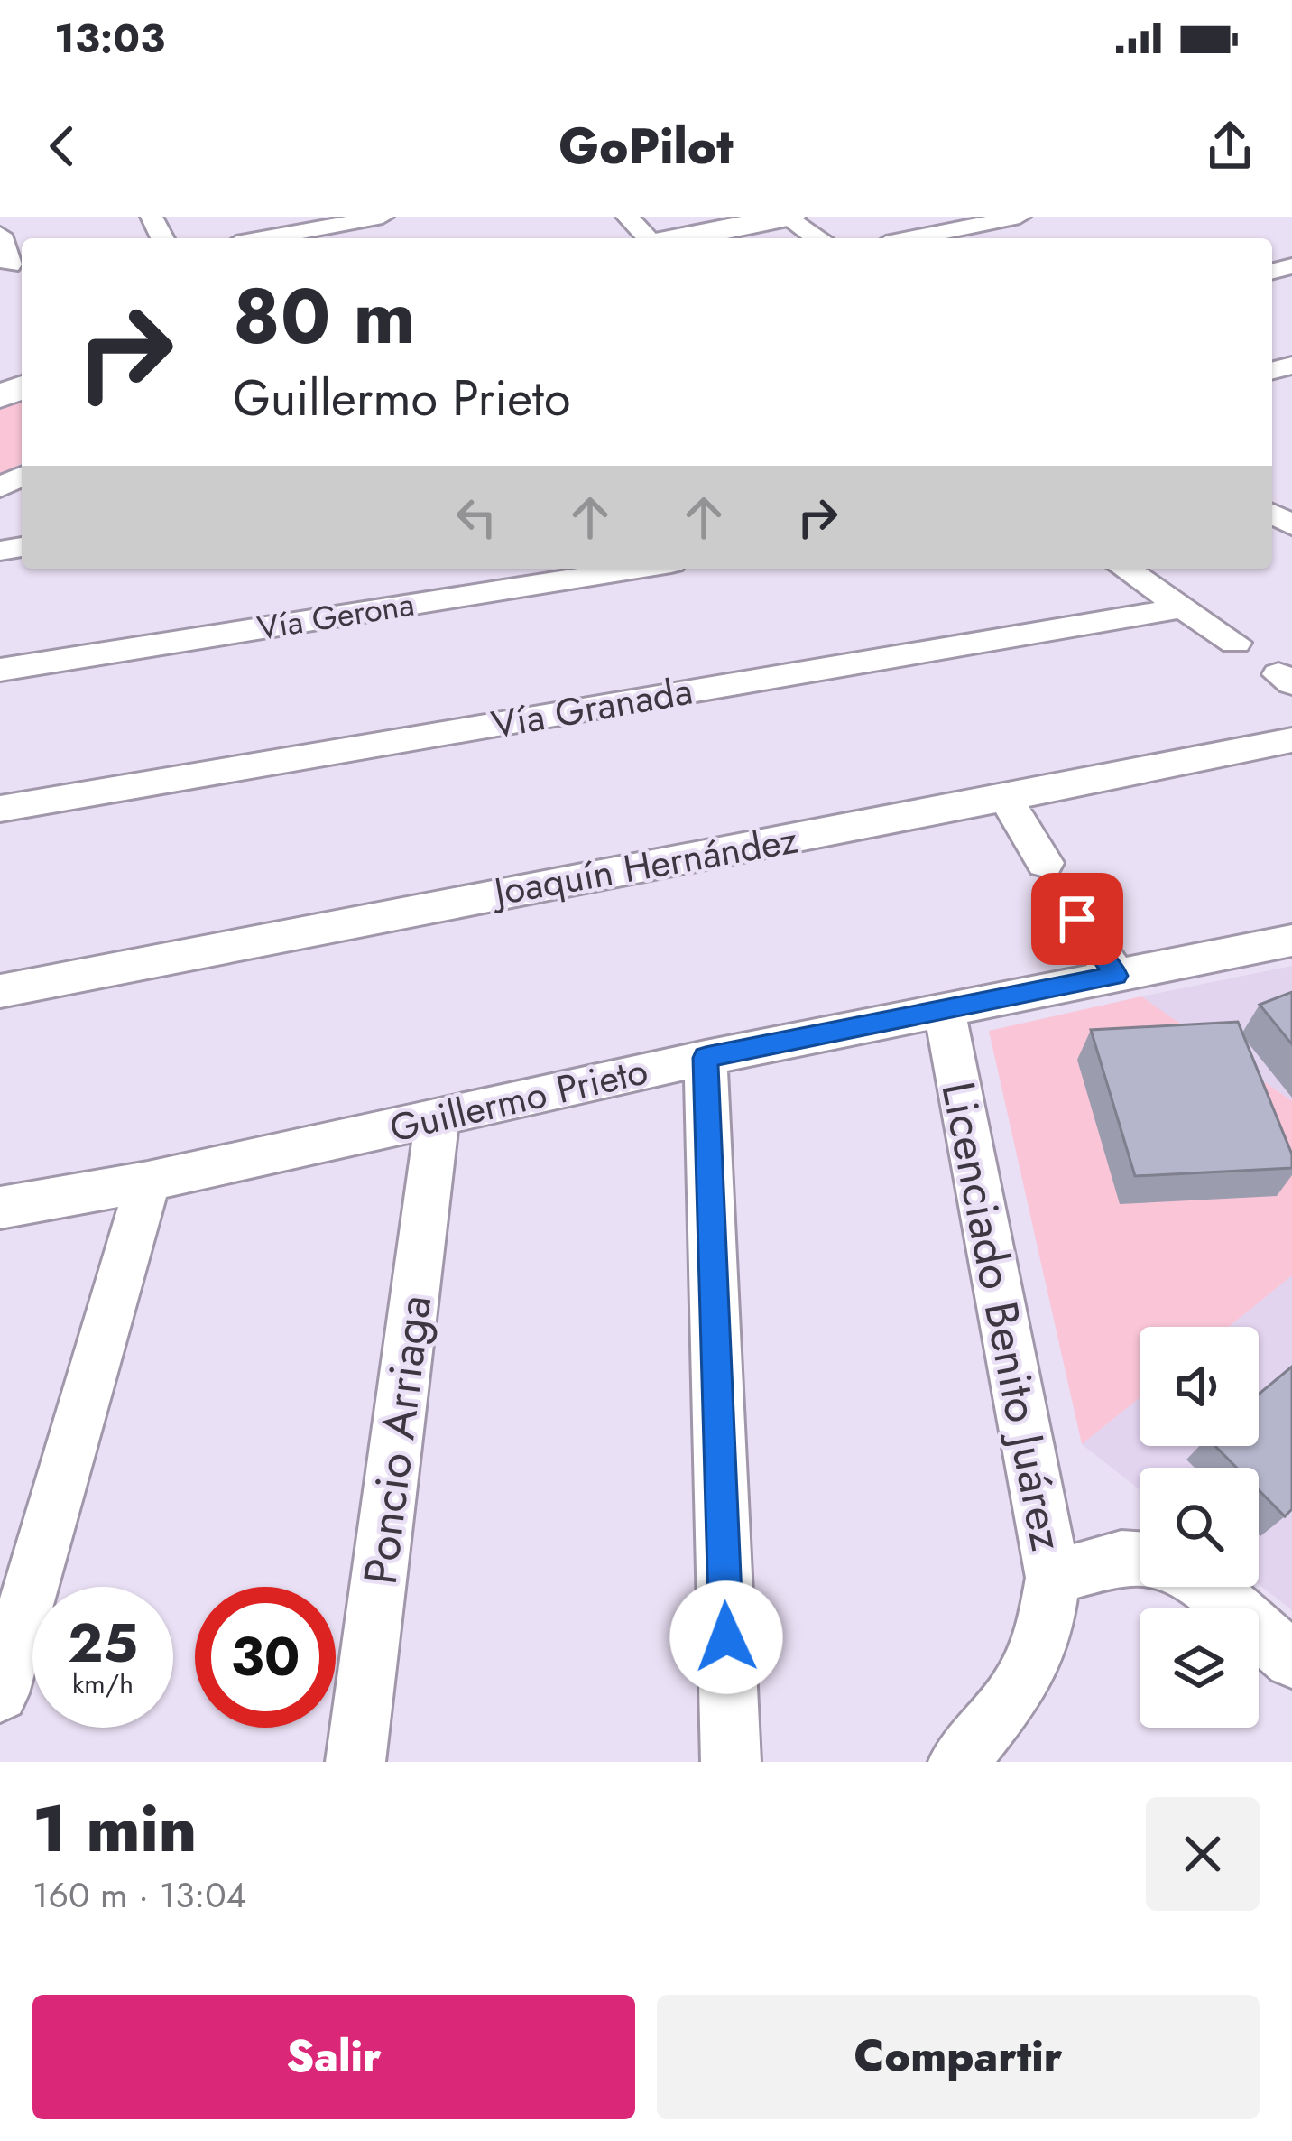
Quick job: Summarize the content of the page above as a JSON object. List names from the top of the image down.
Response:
{
  "streets": {
    "street": [
      "Vía Gerona",
      "Vía Granada",
      "Joaquín Hernández",
      "Guillermo Prieto",
      "Licenciado Benito Juárez",
      "Poncio Arriaga"
    ]
  },
  "crossings": [
    ["Guillermo Prieto", "Licenciado Benito Juárez"],
    ["Guillermo Prieto", "Poncio Arriaga"]
  ],
  "page": {
    "status": "13:03",
    "header": "GoPilot",
    "turn": ["80 m", "Guillermo Prieto"],
    "speed": "25 km/h",
    "limit": "30",
    "heading": ["1 min", "160 m · 13:04"],
    "buttons": ["Salir", "Compartir"]
  }
}
